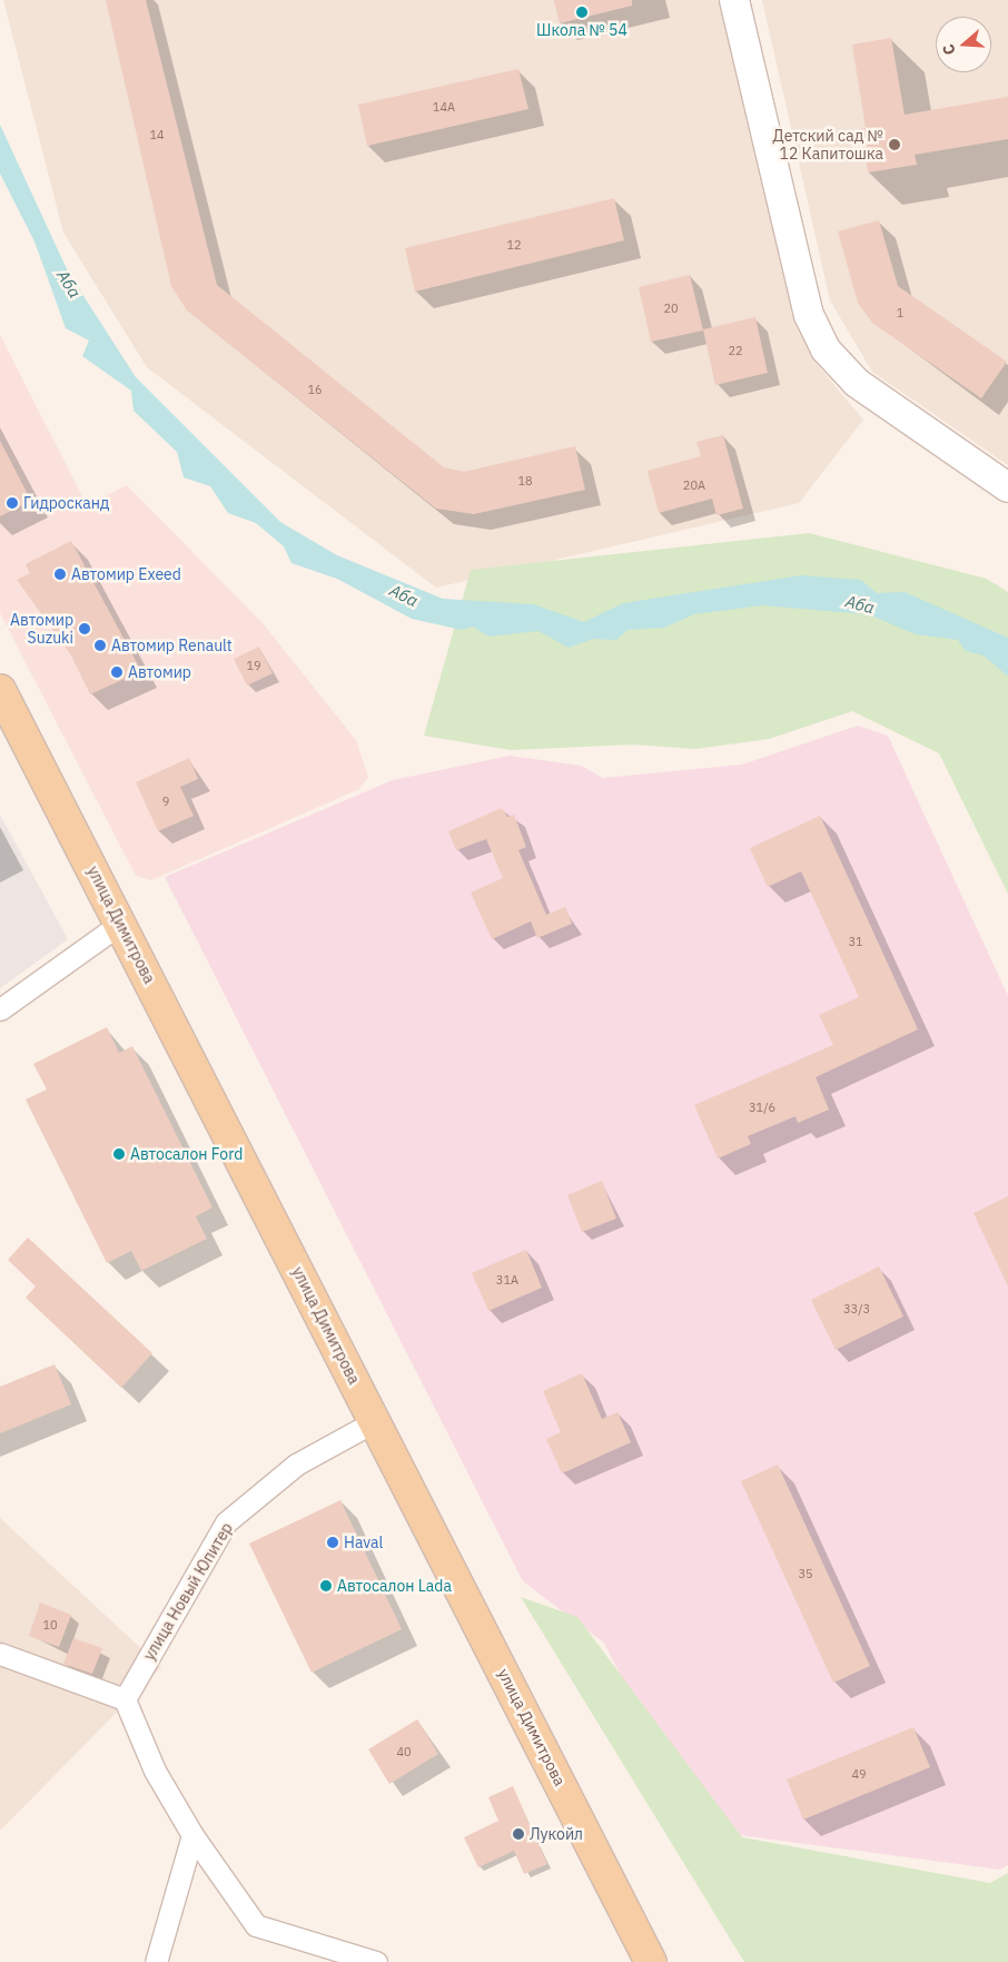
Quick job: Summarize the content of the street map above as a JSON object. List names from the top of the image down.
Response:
{
  "streets": {
    "main road": ["улица Димитрова"],
    "street": ["улица Новый Юпитер"]
  },
  "crossings": [
    ["улица Димитрова", "улица Новый Юпитер"]
  ],
  "water": ["Аба"],
  "places": [
    "Школа № 54",
    "Детский сад № 12 Капитошка",
    "Гидросканд",
    "Автомир Exeed",
    "Автомир Suzuki",
    "Автомир Renault",
    "Автомир",
    "Автосалон Ford",
    "Haval",
    "Автосалон Lada",
    "Лукойл"
  ],
  "house_numbers": [
    "14А",
    "14",
    "12",
    "20",
    "1",
    "22",
    "16",
    "18",
    "20А",
    "19",
    "9",
    "31",
    "31/6",
    "31А",
    "33/3",
    "35",
    "10",
    "40",
    "49"
  ],
  "north": "left"
}
